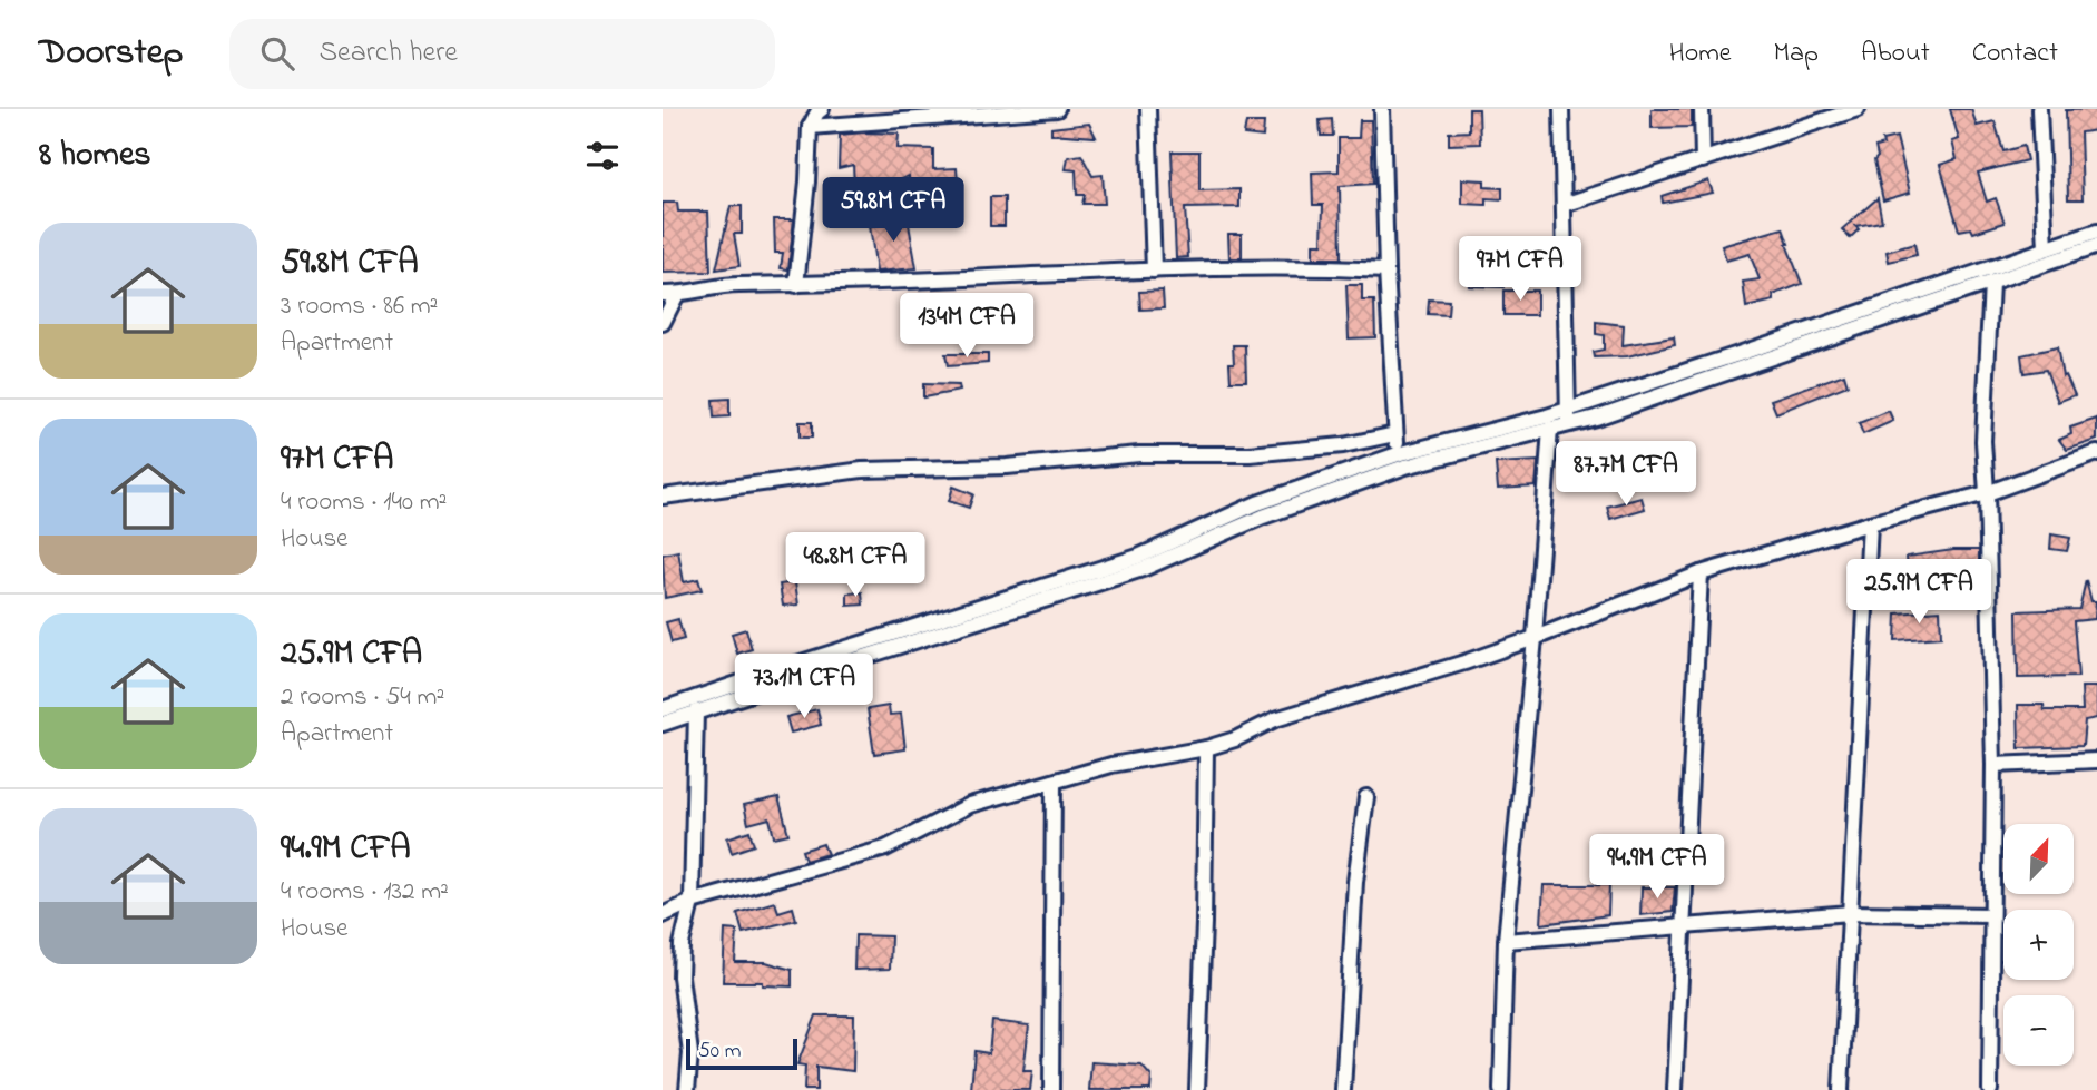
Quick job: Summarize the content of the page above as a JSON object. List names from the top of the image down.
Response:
{
  "scale_bar": "50 m",
  "north": "top right",
  "page": {
    "header": "Doorstep",
    "search": "Search here",
    "nav": [
      "Home",
      "Map",
      "About",
      "Contact"
    ],
    "heading": "8 homes",
    "price": [
      "59.8M CFA",
      "97M CFA",
      "134M CFA",
      "87.7M CFA",
      "48.8M CFA",
      "25.9M CFA",
      "73.1M CFA",
      "94.9M CFA"
    ],
    "list": [
      {
        "name": "59.8M CFA",
        "note": "3 rooms · 86 m² · Apartment"
      },
      {
        "name": "97M CFA",
        "note": "4 rooms · 140 m² · House"
      },
      {
        "name": "25.9M CFA",
        "note": "2 rooms · 54 m² · Apartment"
      },
      {
        "name": "94.9M CFA",
        "note": "4 rooms · 132 m² · House"
      }
    ],
    "map_buttons": ["+", "−"],
    "scale": "50 m"
  }
}
